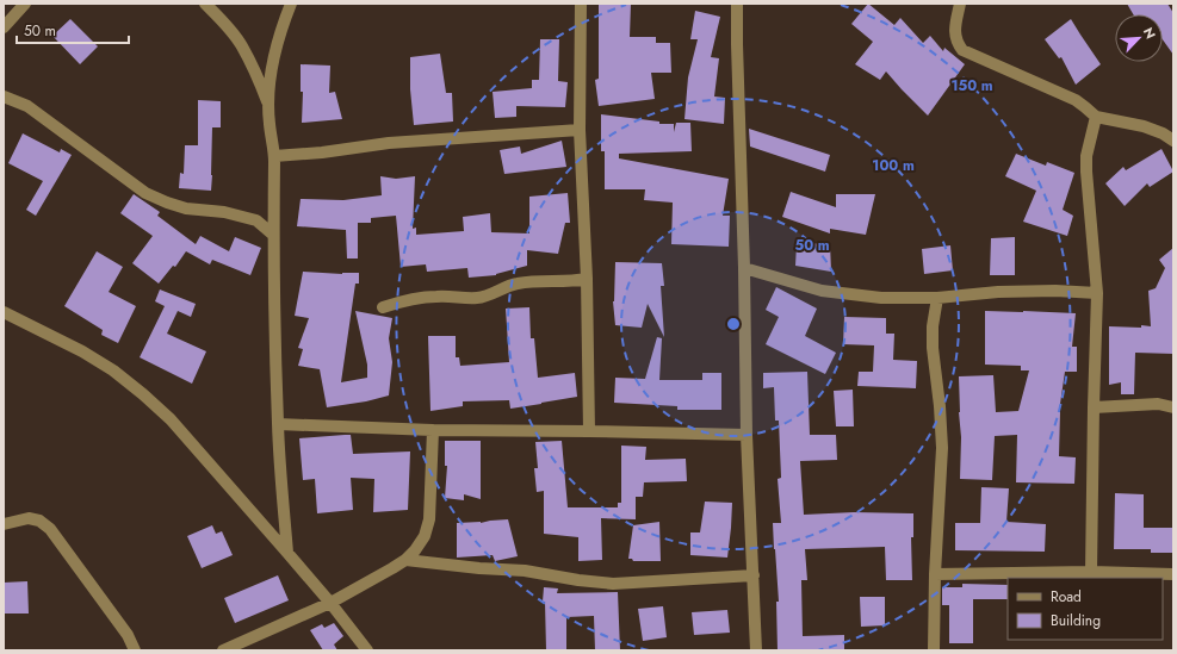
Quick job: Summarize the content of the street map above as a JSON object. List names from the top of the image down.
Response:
{
  "legend": ["Road", "Building"],
  "scale_bar": "50 m",
  "north": "top right",
  "rings": ["150 m", "100 m", "50 m"]
}
